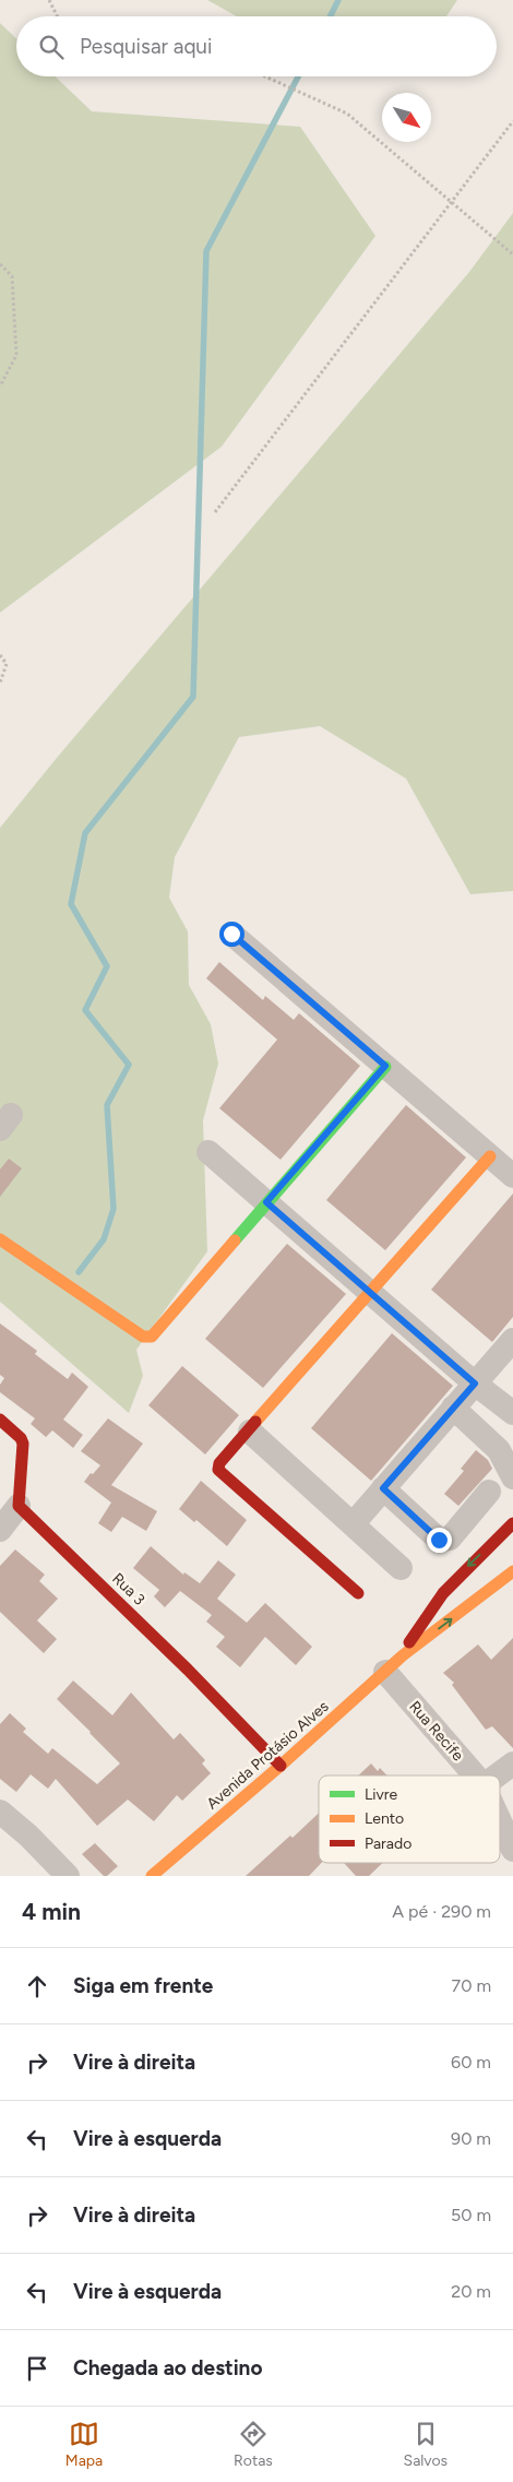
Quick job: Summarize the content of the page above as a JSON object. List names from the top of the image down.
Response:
{
  "streets": {
    "street": ["Rua 3", "Rua Recife", "Avenida Protásio Alves"]
  },
  "crossings": [
    ["Rua 3", "Avenida Protásio Alves"],
    ["Rua Recife", "Avenida Protásio Alves"]
  ],
  "legend": ["Livre", "Lento", "Parado"],
  "north": "bottom right",
  "page": {
    "search": "Pesquisar aqui",
    "heading": ["4 min", "A pé · 290 m"],
    "list": [
      ["Siga em frente", "70 m"],
      ["Vire à direita", "60 m"],
      ["Vire à esquerda", "90 m"],
      ["Vire à direita", "50 m"],
      ["Vire à esquerda", "20 m"],
      "Chegada ao destino"
    ],
    "nav": ["Mapa", "Rotas", "Salvos"]
  }
}
